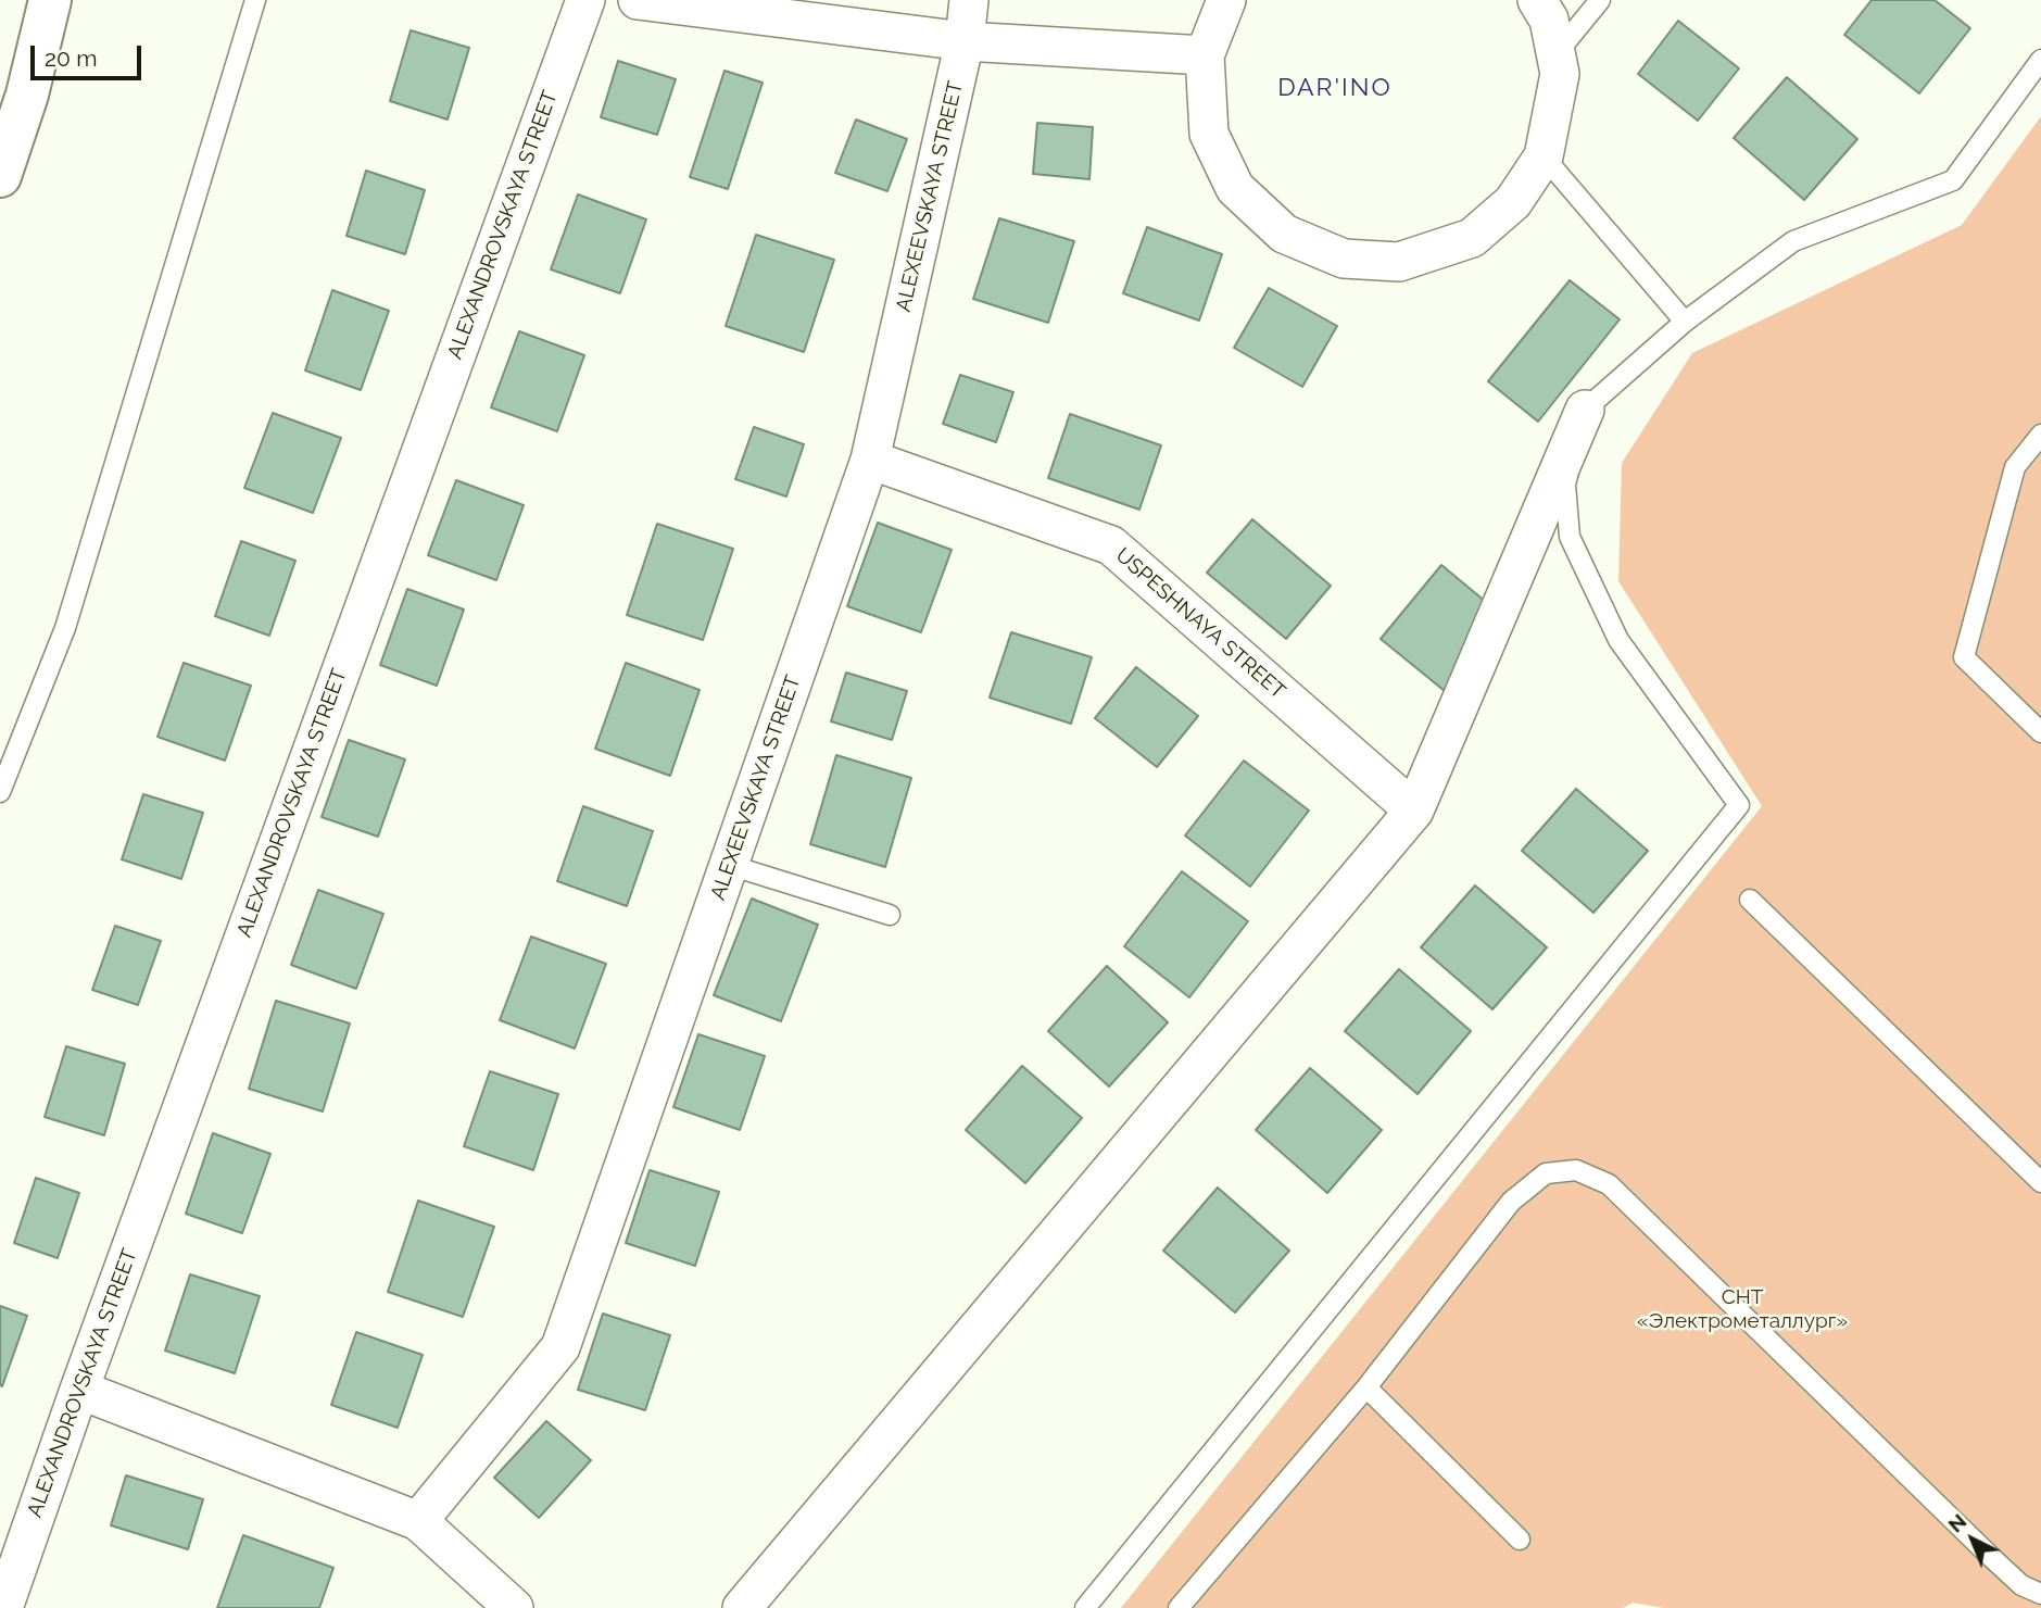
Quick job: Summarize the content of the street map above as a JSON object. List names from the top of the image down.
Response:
{
  "streets": {
    "street": ["ALEXEEVSKAYA STREET", "ALEXANDROVSKAYA STREET", "USPESHNAYA STREET"]
  },
  "crossings": [
    ["ALEXEEVSKAYA STREET", "USPESHNAYA STREET"]
  ],
  "districts": ["DAR'INO"],
  "parks": ["СНТ «Электрометаллург»"],
  "scale_bar": "20 m",
  "north": "top left"
}
